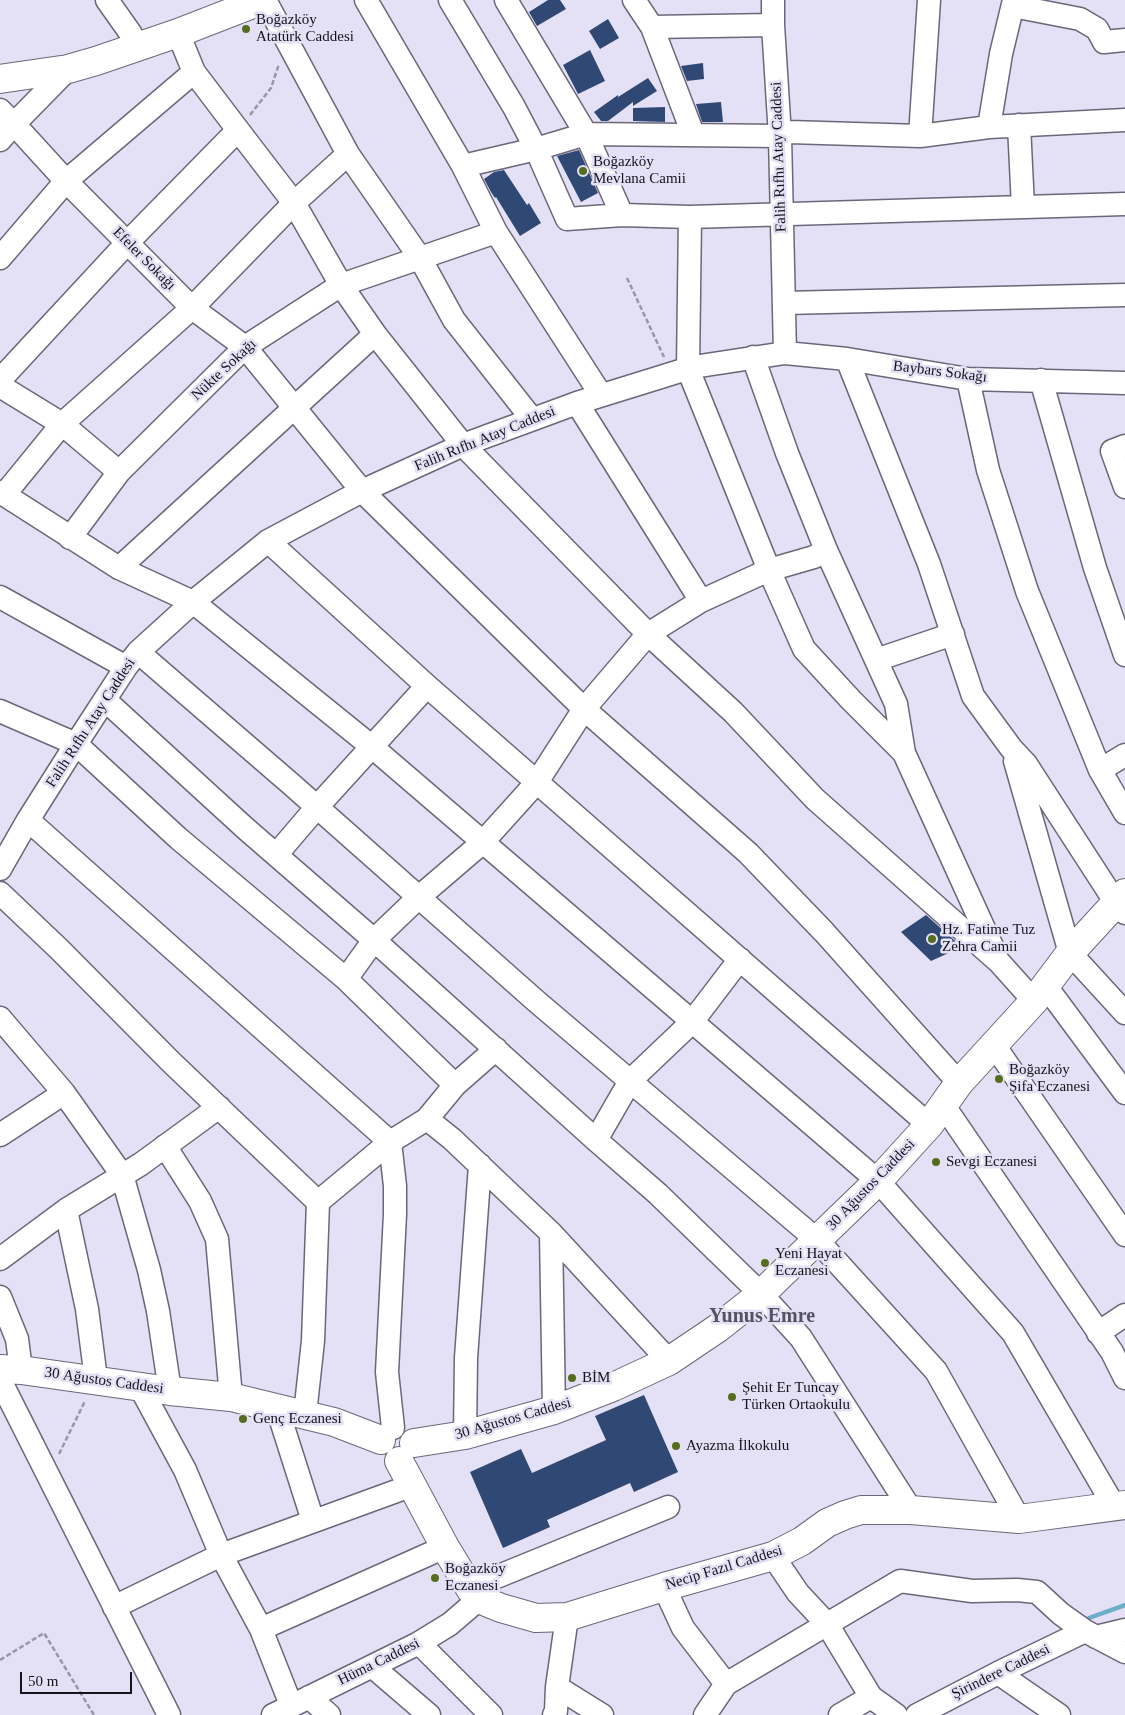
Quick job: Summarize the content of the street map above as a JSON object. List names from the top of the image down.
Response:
{
  "streets": {
    "main road": ["30 Ağustos Caddesi", "Necip Fazıl Caddesi"],
    "street": [
      "Falih Rıfhı Atay Caddesi",
      "Efeler Sokağı",
      "Nükte Sokağı",
      "Baybars Sokağı",
      "Hüma Caddesi",
      "Şirindere Caddesi"
    ]
  },
  "crossings": [
    ["Falih Rıfhı Atay Caddesi", "Efeler Sokağı"],
    ["Falih Rıfhı Atay Caddesi", "Baybars Sokağı"],
    ["Efeler Sokağı", "Nükte Sokağı"],
    ["Efeler Sokağı", "30 Ağustos Caddesi"],
    ["Necip Fazıl Caddesi", "Hüma Caddesi"]
  ],
  "districts": ["Yunus Emre"],
  "places": [
    "Boğazköy Atatürk Caddesi",
    "Boğazköy Mevlana Camii",
    "Hz. Fatime Tuz Zehra Camii",
    "Boğazköy Şifa Eczanesi",
    "Sevgi Eczanesi",
    "Yeni Hayat Eczanesi",
    "BİM",
    "Şehit Er Tuncay Türken Ortaokulu",
    "Genç Eczanesi",
    "Ayazma İlkokulu",
    "Boğazköy Eczanesi"
  ],
  "scale_bar": "50 m"
}
